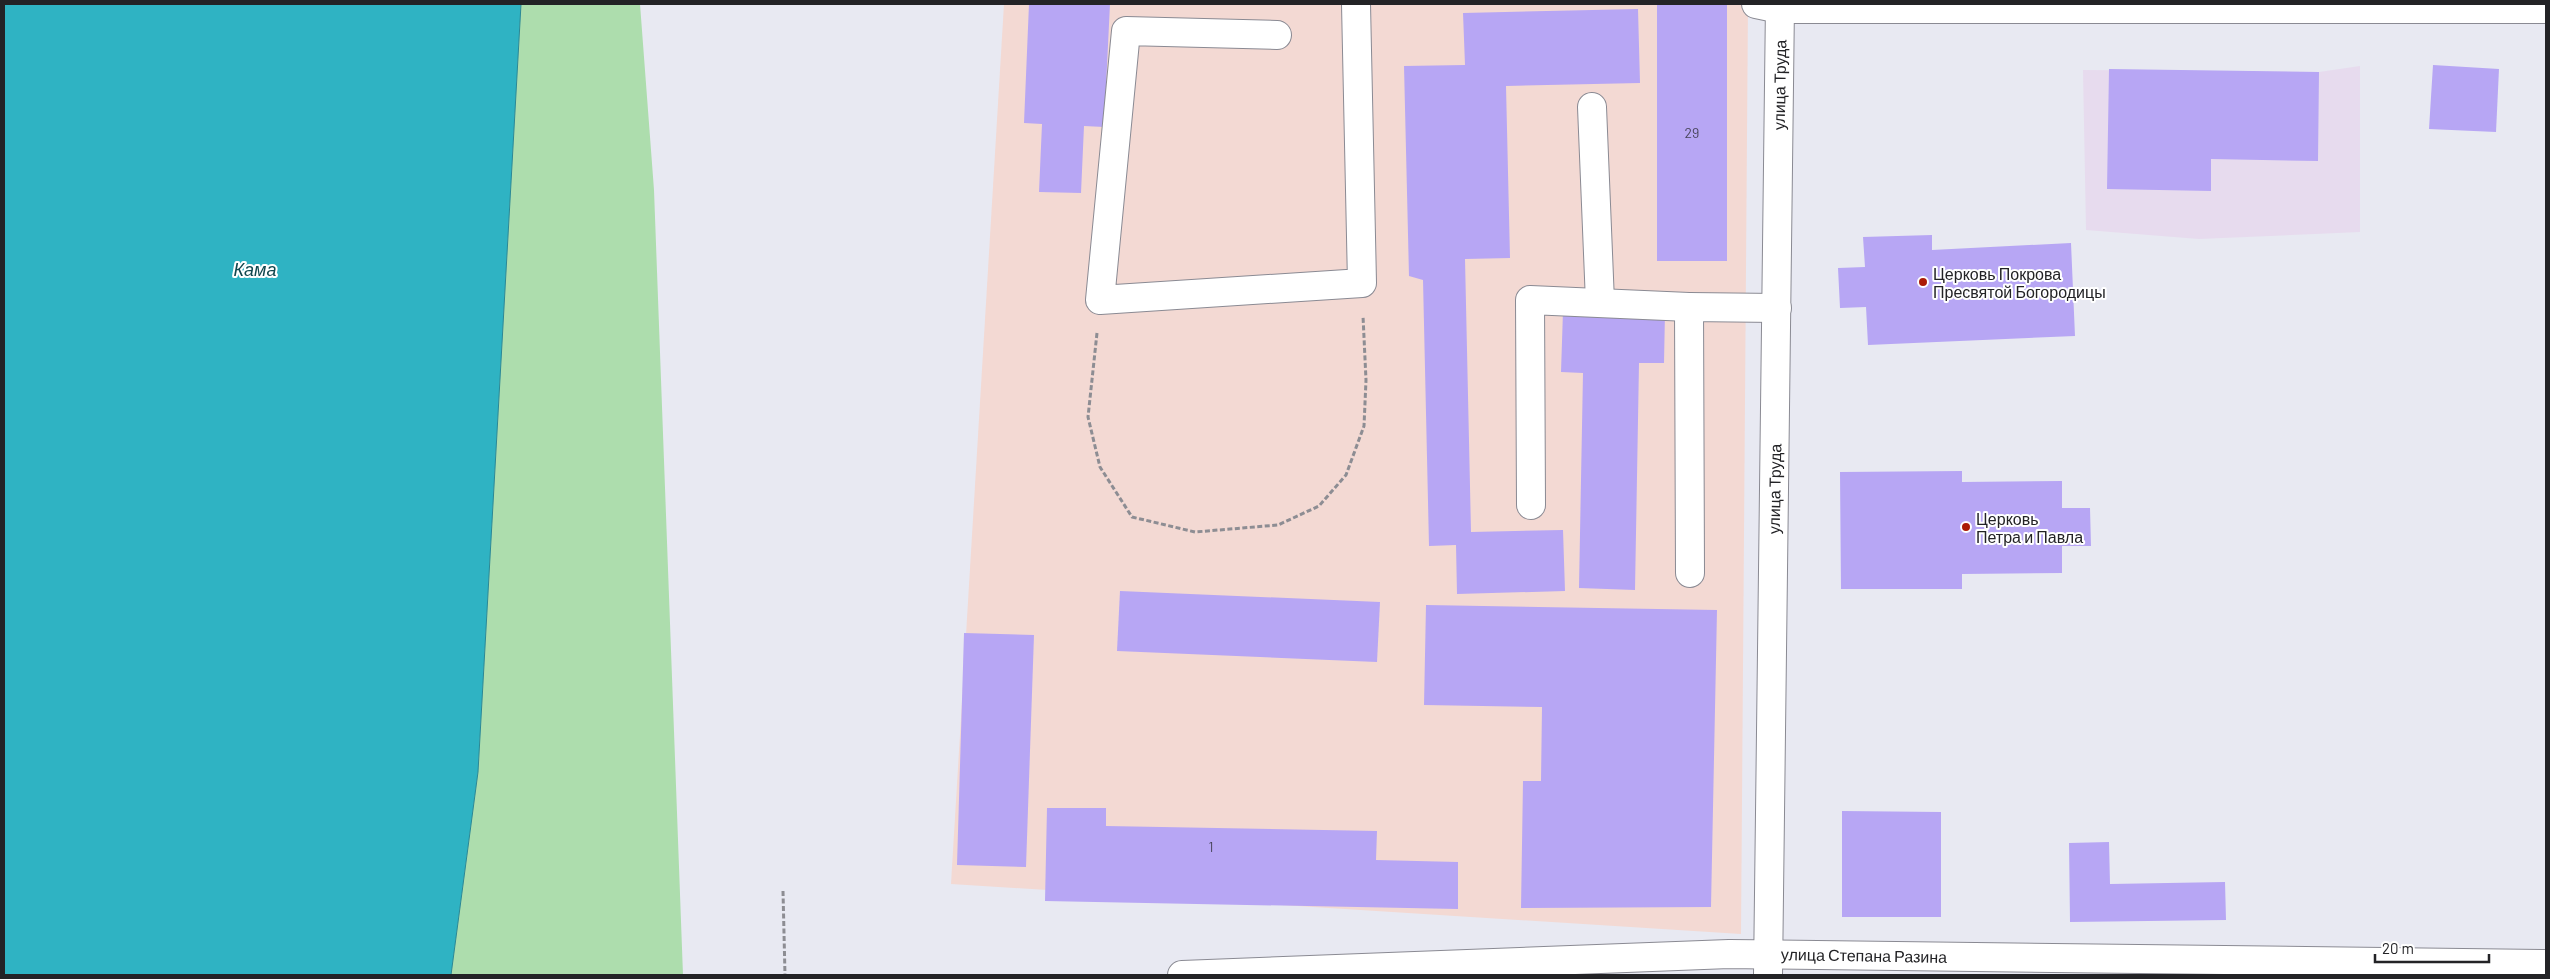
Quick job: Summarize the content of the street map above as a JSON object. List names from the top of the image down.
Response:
{
  "streets": {
    "street": ["улица Труда", "улица Степана Разина"]
  },
  "crossings": [
    ["улица Труда", "улица Степана Разина"]
  ],
  "water": ["Кама"],
  "places": ["Церковь Покрова Пресвятой Богородицы", "Церковь Петра и Павла"],
  "house_numbers": ["29", "1"],
  "scale_bar": "20 m"
}
